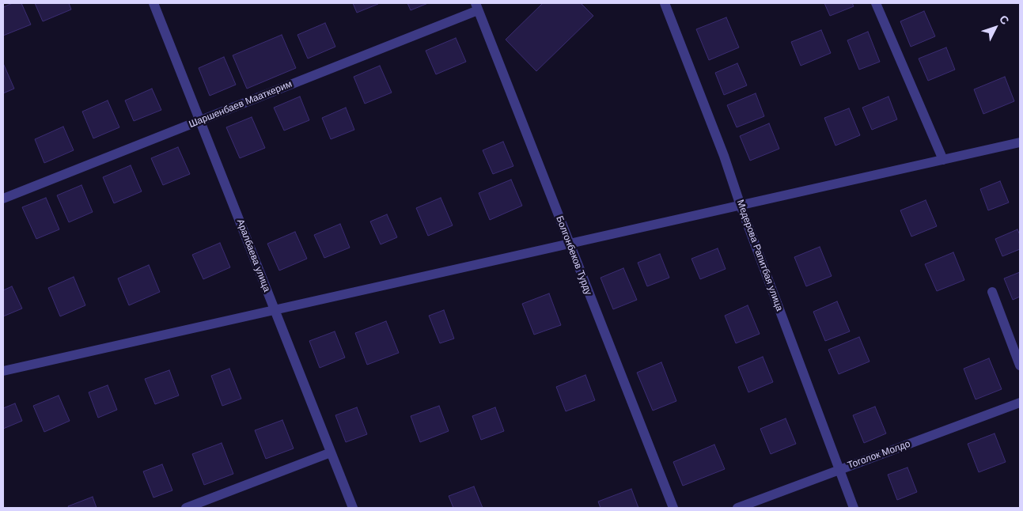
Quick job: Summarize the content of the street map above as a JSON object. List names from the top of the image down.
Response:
{
  "streets": {
    "street": [
      "Шаршенбаев Мааткерим",
      "Аралбаева улица",
      "Болгонбеков Турду",
      "Медерова Рапитбая улица",
      "Тоголок Молдо"
    ]
  },
  "crossings": [
    ["Шаршенбаев Мааткерим", "Аралбаева улица"],
    ["Шаршенбаев Мааткерим", "Болгонбеков Турду"],
    ["Медерова Рапитбая улица", "Тоголок Молдо"]
  ],
  "north": "top right"
}
